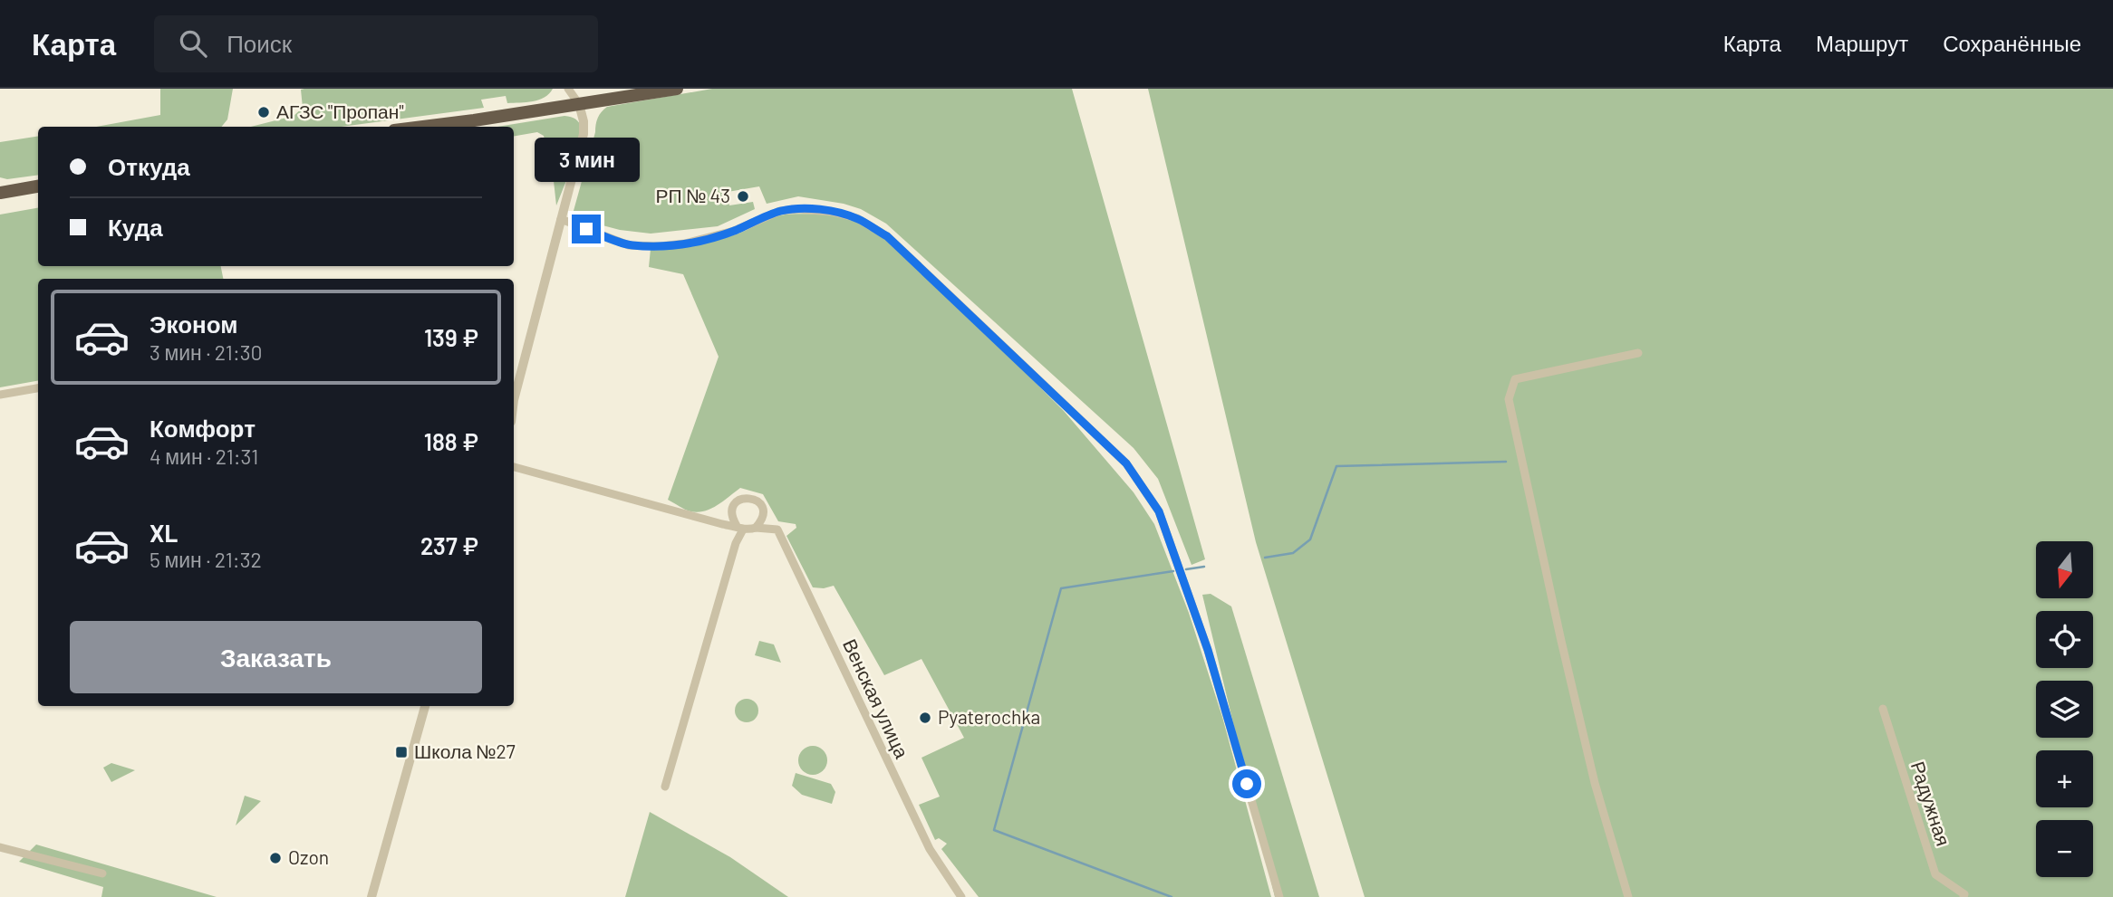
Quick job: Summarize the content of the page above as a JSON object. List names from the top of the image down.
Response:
{
  "streets": {
    "street": ["Венская улица", "Радужная"]
  },
  "places": {
    "other": [
      "АГЗС \"Пропан\"",
      "РП № 43",
      "Pyaterochka",
      "Ozon"
    ],
    "transit": ["Школа №27"]
  },
  "north": "bottom",
  "page": {
    "header": "Карта",
    "search": "Поиск",
    "nav": ["Карта", "Маршрут", "Сохранённые"],
    "banner": ["Откуда", "Куда"],
    "bubble": "3 мин",
    "list": [
      {
        "name": "Эконом",
        "note": "3 мин · 21:30",
        "value": "139 ₽"
      },
      {
        "name": "Комфорт",
        "note": "4 мин · 21:31",
        "value": "188 ₽"
      },
      {
        "name": "XL",
        "note": "5 мин · 21:32",
        "value": "237 ₽"
      }
    ],
    "map_buttons": ["+", "−"],
    "buttons": "Заказать"
  }
}
